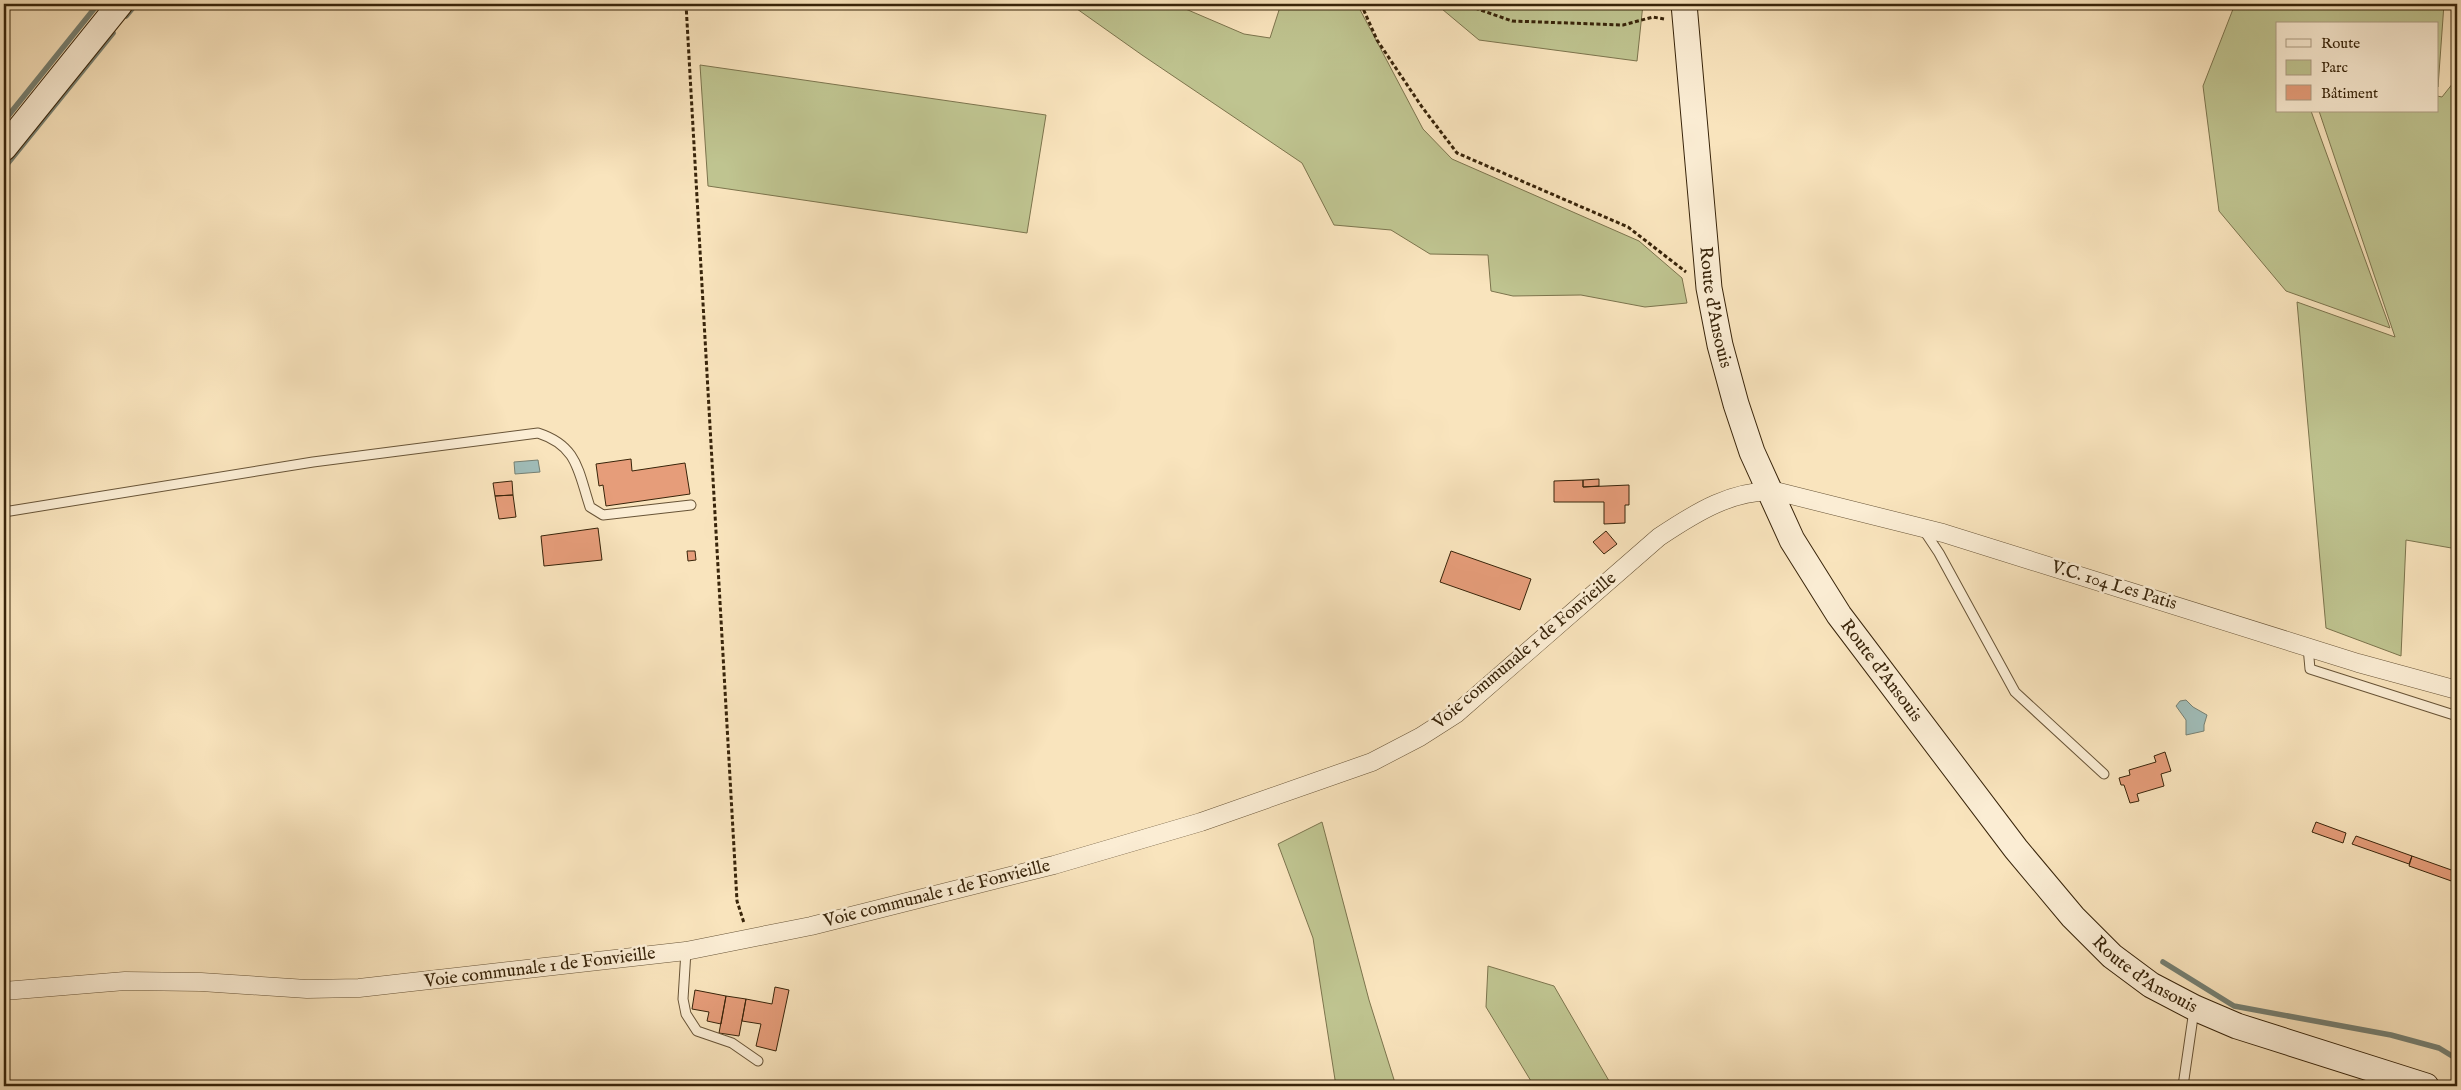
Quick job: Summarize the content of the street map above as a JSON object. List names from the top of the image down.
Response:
{
  "streets": {
    "street": ["Route d'Ansouis", "V.C. 104 Les Patis", "Voie communale 1 de Fonvieille"]
  },
  "crossings": [
    ["Route d'Ansouis", "V.C. 104 Les Patis"],
    ["Route d'Ansouis", "Voie communale 1 de Fonvieille"],
    ["V.C. 104 Les Patis", "Voie communale 1 de Fonvieille"]
  ],
  "legend": ["Route", "Parc", "Bâtiment"]
}
